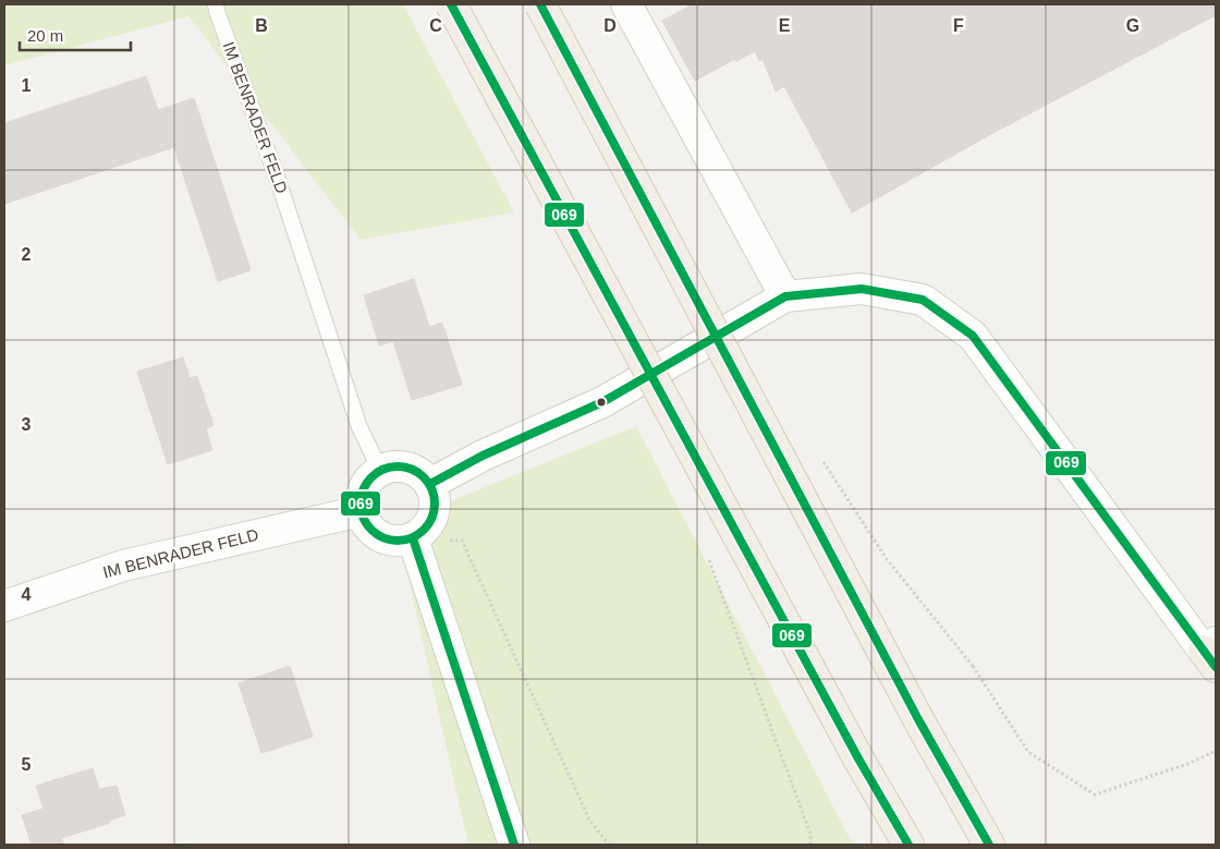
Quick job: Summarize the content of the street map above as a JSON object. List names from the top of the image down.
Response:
{
  "streets": {
    "street": ["IM BENRADER FELD"]
  },
  "lines": ["transit line 069"],
  "scale_bar": "20 m",
  "grid": {
    "columns": [
      "B",
      "C",
      "D",
      "E",
      "F",
      "G"
    ],
    "rows": [
      "1",
      "2",
      "3",
      "4",
      "5"
    ]
  }
}
